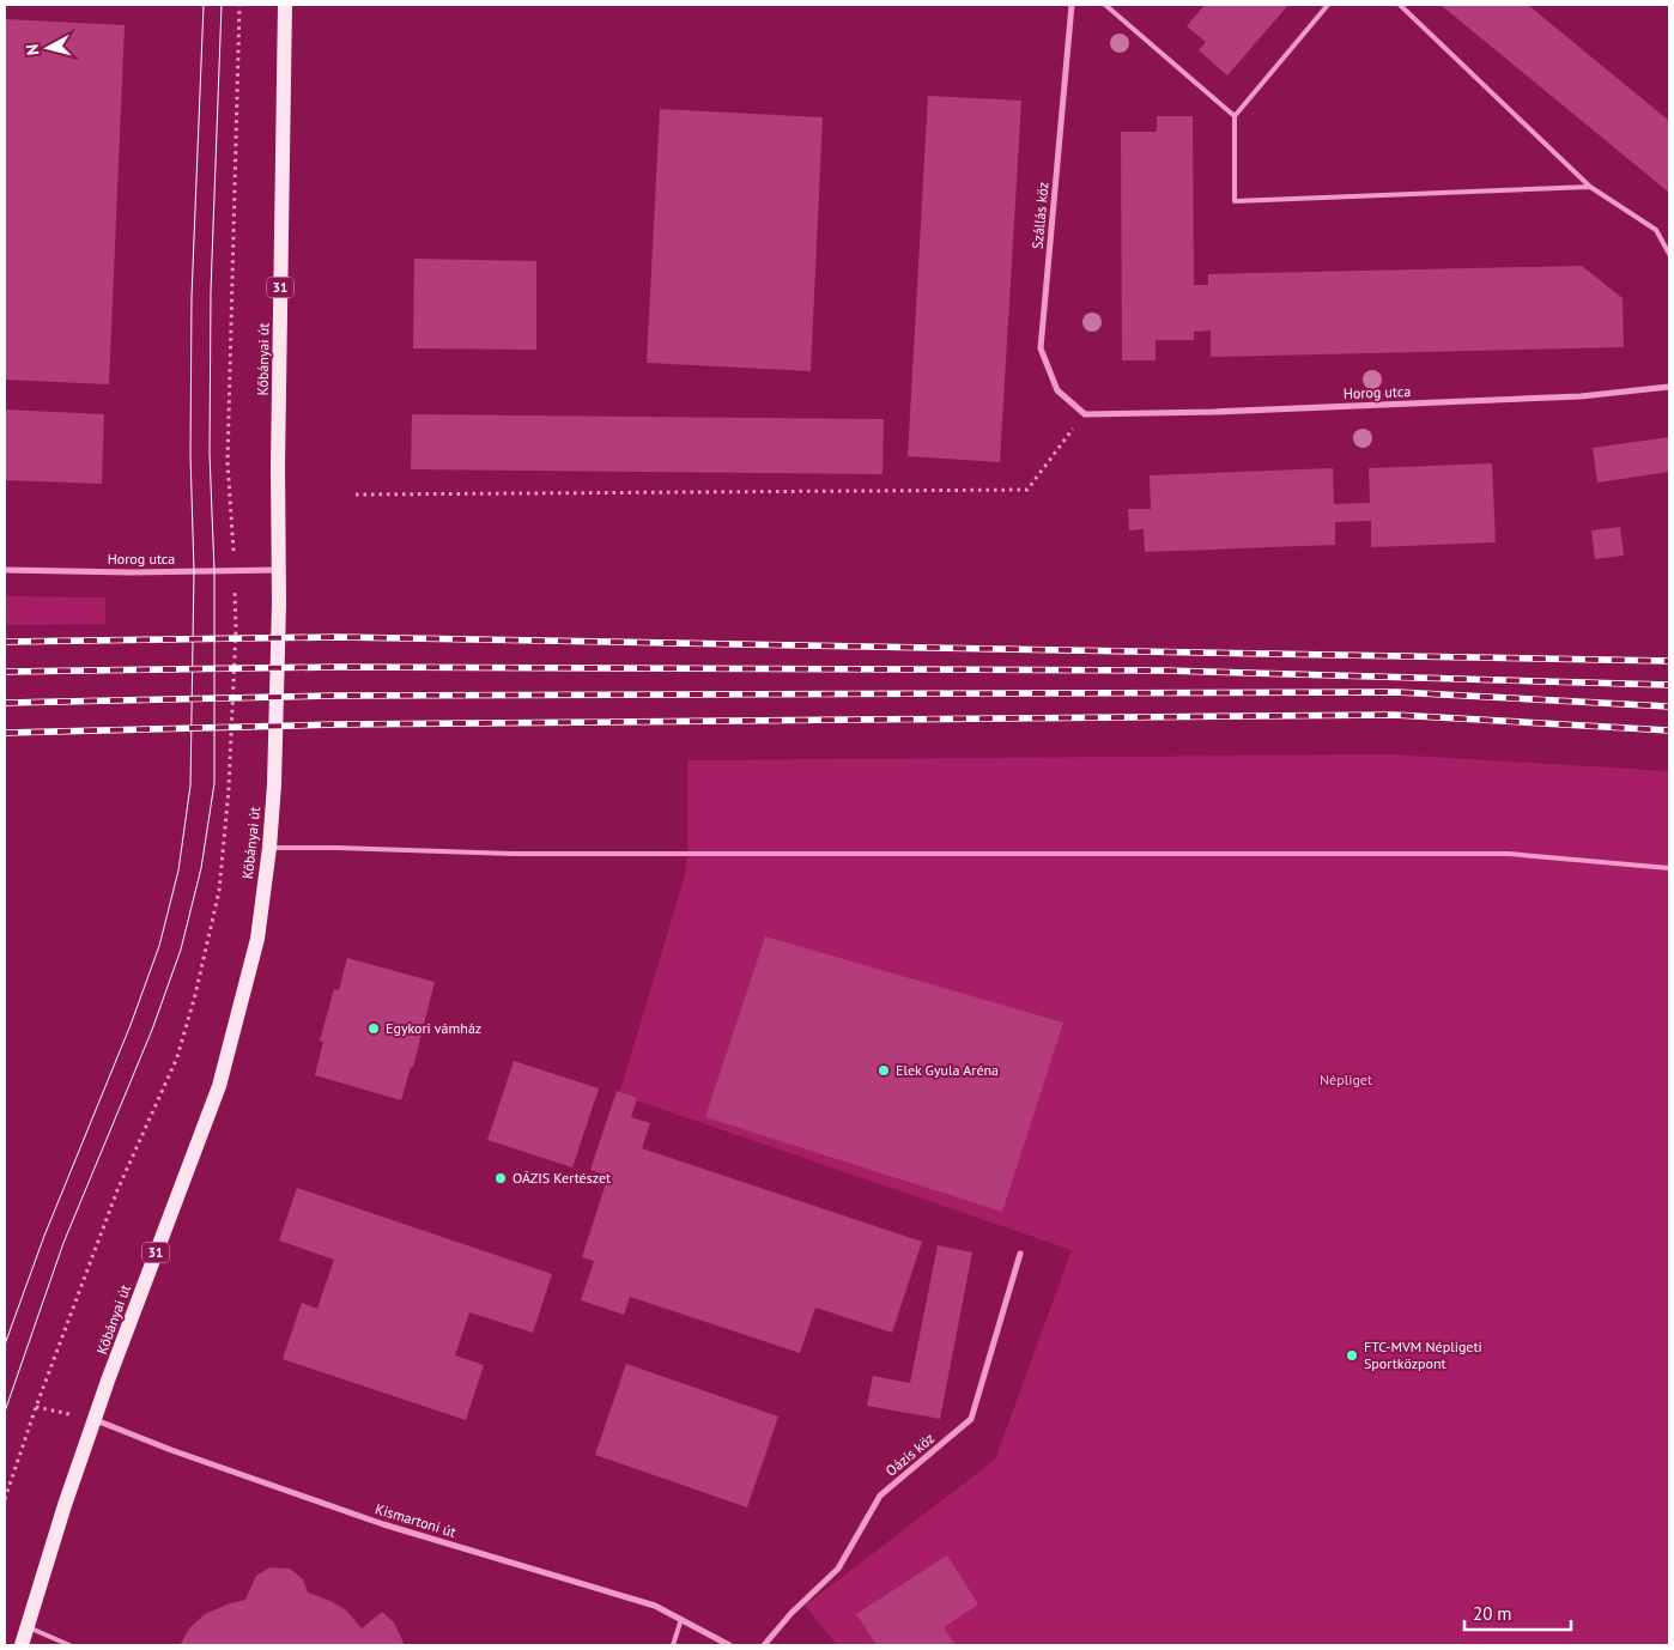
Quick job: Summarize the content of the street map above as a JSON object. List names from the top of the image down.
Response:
{
  "streets": {
    "main road": ["31", "Kőbányai út"],
    "street": [
      "Szállás köz",
      "Horog utca",
      "Oázis köz",
      "Kismartoni út"
    ]
  },
  "crossings": [
    ["Szállás köz", "Horog utca"],
    ["Kőbányai út", "Horog utca"],
    ["Kőbányai út", "Kismartoni út"]
  ],
  "parks": ["Népliget"],
  "places": [
    "Egykori vámház",
    "Elek Gyula Aréna",
    "OÁZIS Kertészet",
    "FTC-MVM Népligeti Sportközpont"
  ],
  "scale_bar": "20 m",
  "north": "left"
}
